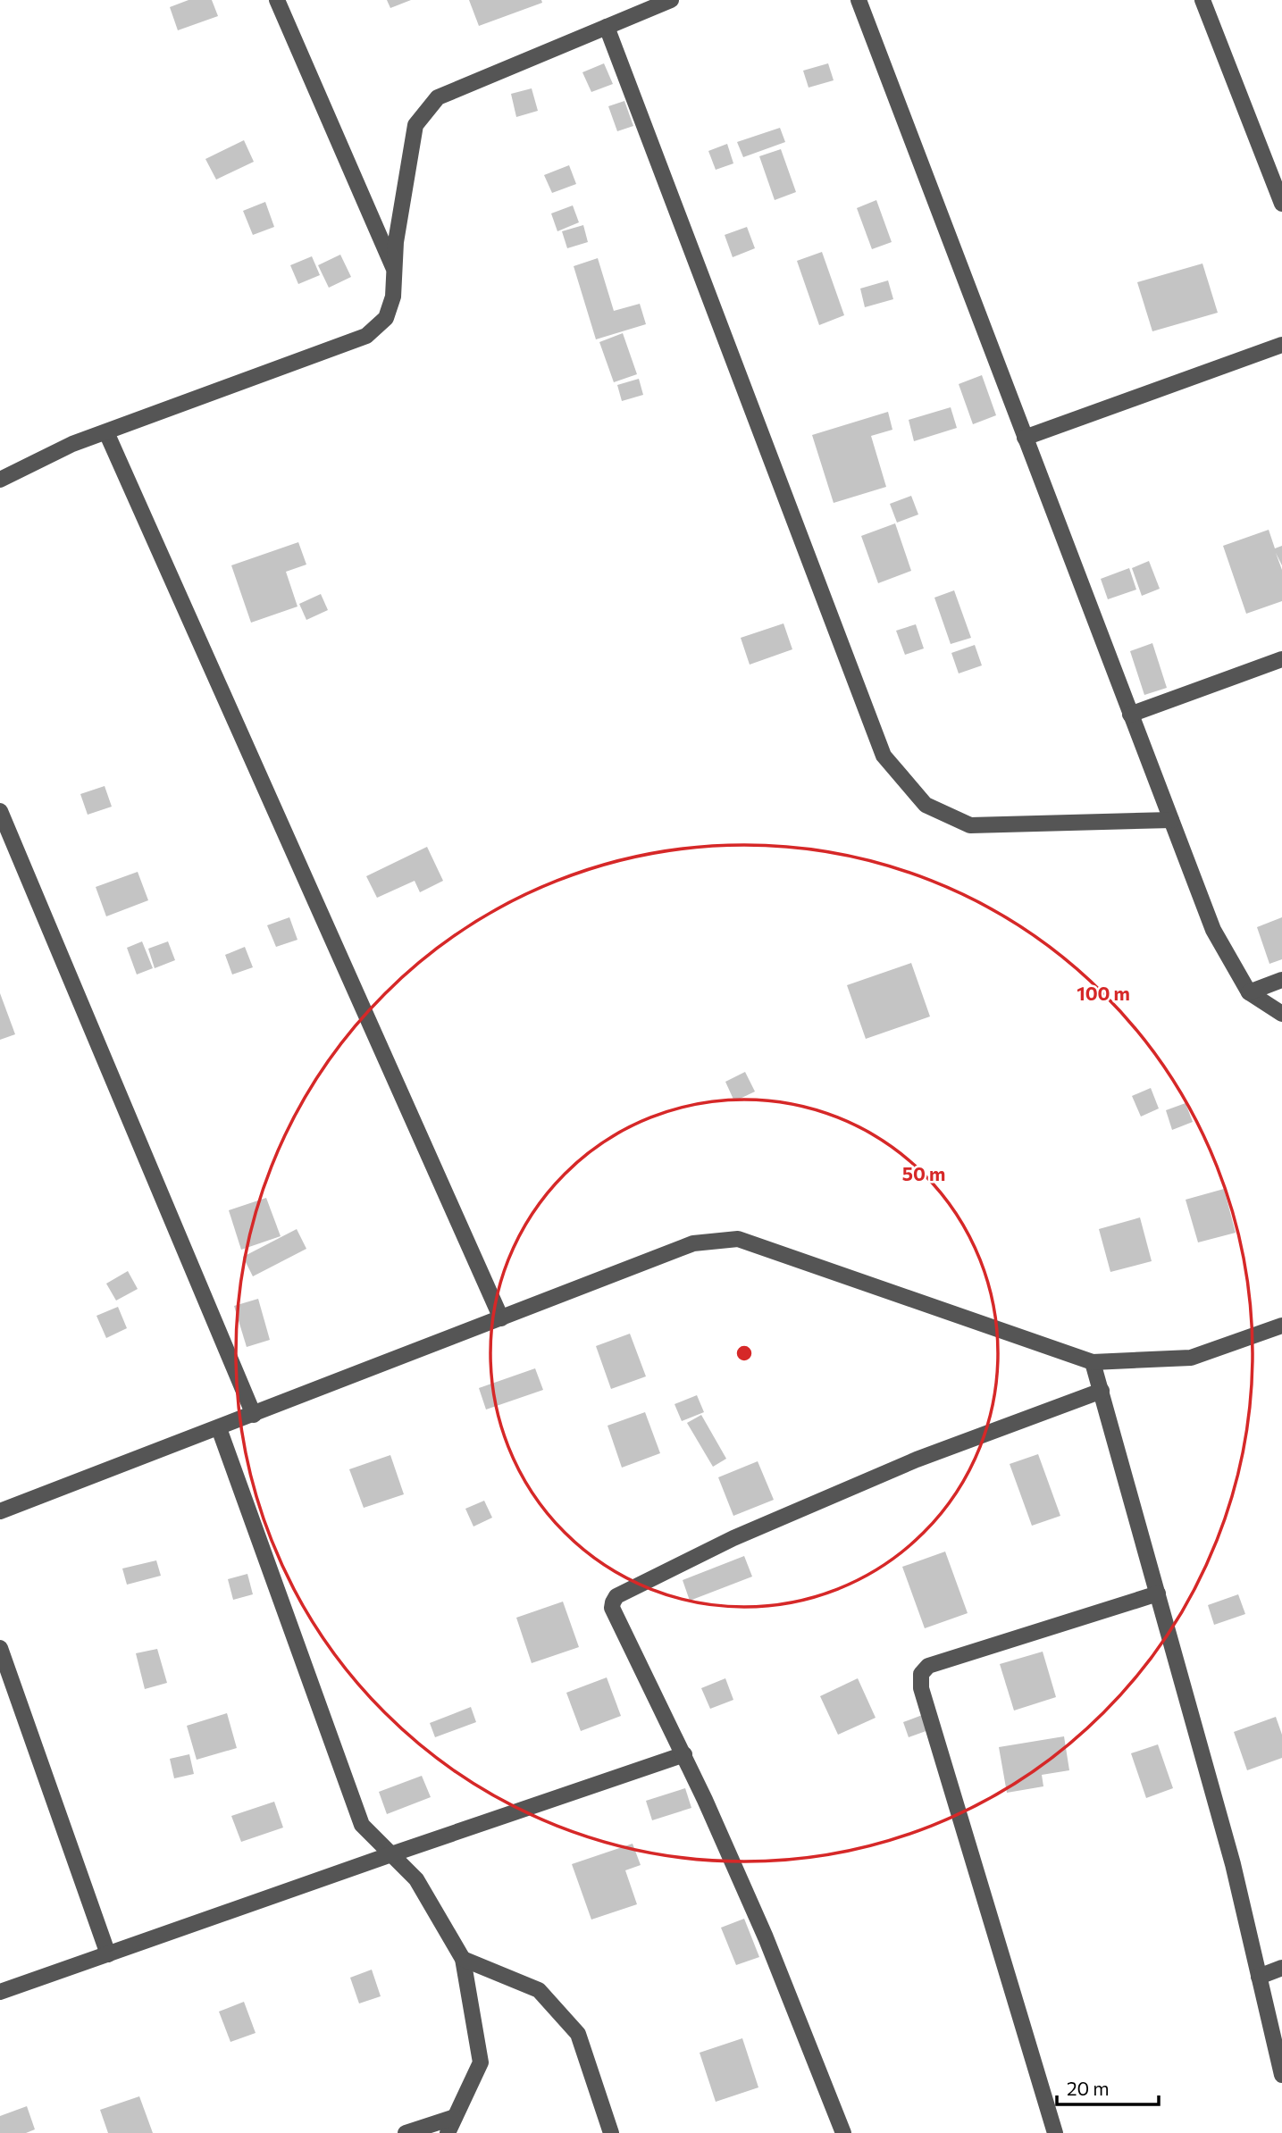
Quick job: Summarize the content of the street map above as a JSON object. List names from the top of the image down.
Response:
{
  "scale_bar": "20 m",
  "rings": ["100 m", "50 m"]
}
